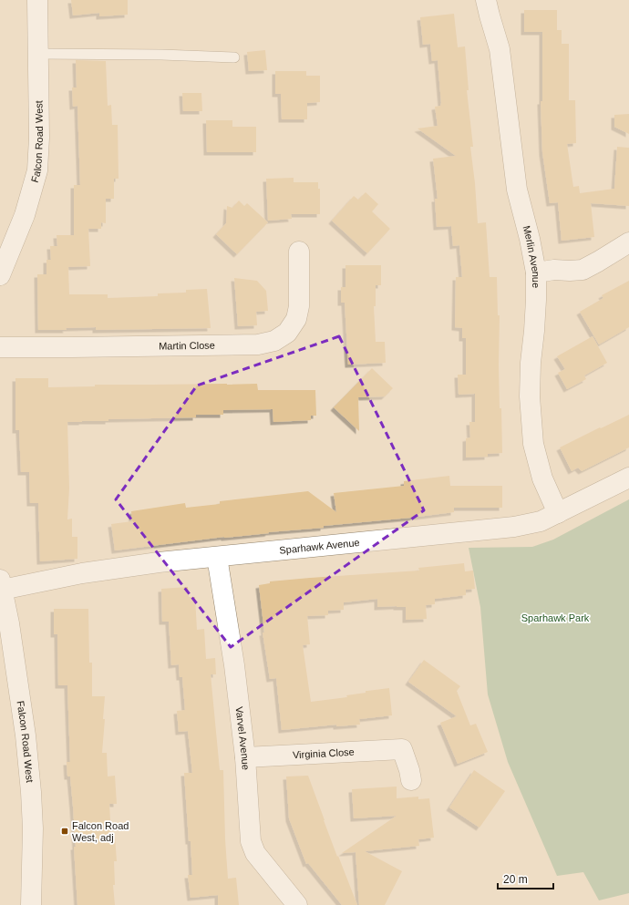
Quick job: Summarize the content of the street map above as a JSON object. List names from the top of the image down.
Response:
{
  "streets": {
    "street": [
      "Falcon Road West",
      "Merlin Avenue",
      "Martin Close",
      "Sparhawk Avenue",
      "Varvel Avenue",
      "Virginia Close"
    ]
  },
  "crossings": [
    ["Falcon Road West", "Sparhawk Avenue"],
    ["Merlin Avenue", "Sparhawk Avenue"],
    ["Sparhawk Avenue", "Varvel Avenue"],
    ["Varvel Avenue", "Virginia Close"]
  ],
  "parks": ["Sparhawk Park"],
  "places": {
    "transit": ["Falcon Road West, adj"]
  },
  "scale_bar": "20 m"
}
